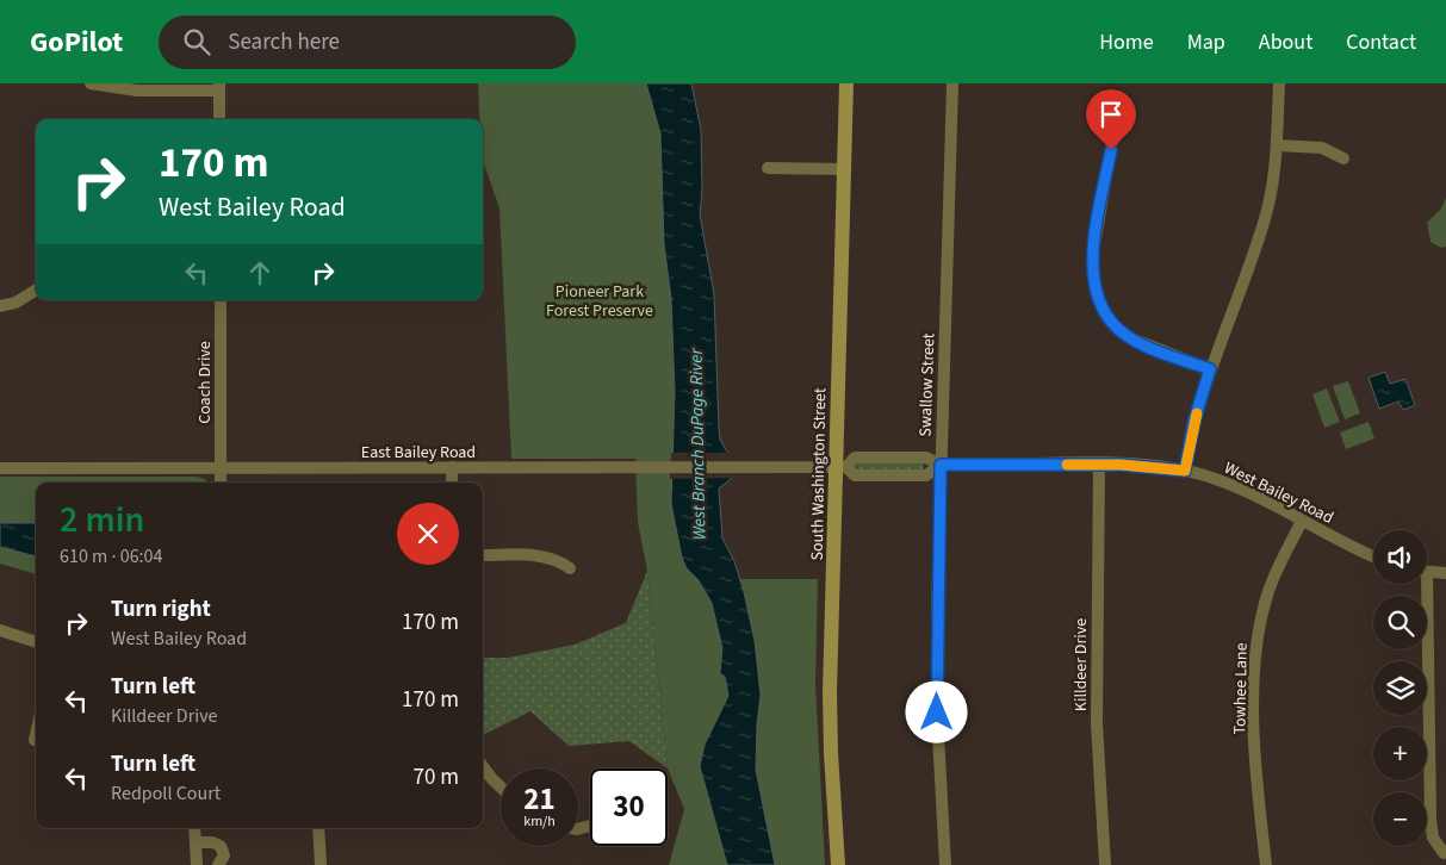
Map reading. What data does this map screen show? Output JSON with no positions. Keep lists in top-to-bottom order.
{
  "streets": {
    "main road": ["South Washington Street"],
    "street": [
      "Coach Drive",
      "Swallow Street",
      "East Bailey Road",
      "West Bailey Road",
      "Killdeer Drive",
      "Towhee Lane"
    ]
  },
  "crossings": [
    ["Coach Drive", "East Bailey Road"],
    ["Swallow Street", "West Bailey Road"],
    ["East Bailey Road", "South Washington Street"],
    ["East Bailey Road", "West Bailey Road"],
    ["South Washington Street", "West Bailey Road"],
    ["West Bailey Road", "Killdeer Drive"],
    ["West Bailey Road", "Towhee Lane"]
  ],
  "water": ["West Branch DuPage River"],
  "parks": ["Pioneer Park Forest Preserve"],
  "page": {
    "header": "GoPilot",
    "search": "Search here",
    "nav": [
      "Home",
      "Map",
      "About",
      "Contact"
    ],
    "turn": ["170 m", "West Bailey Road"],
    "heading": ["2 min", "610 m · 06:04"],
    "map_buttons": ["+", "−"],
    "list": [
      {
        "name": "Turn right",
        "note": "West Bailey Road",
        "value": "170 m"
      },
      {
        "name": "Turn left",
        "note": "Killdeer Drive",
        "value": "170 m"
      },
      {
        "name": "Turn left",
        "note": "Redpoll Court",
        "value": "70 m"
      }
    ],
    "speed": "21 km/h",
    "limit": "30"
  }
}
